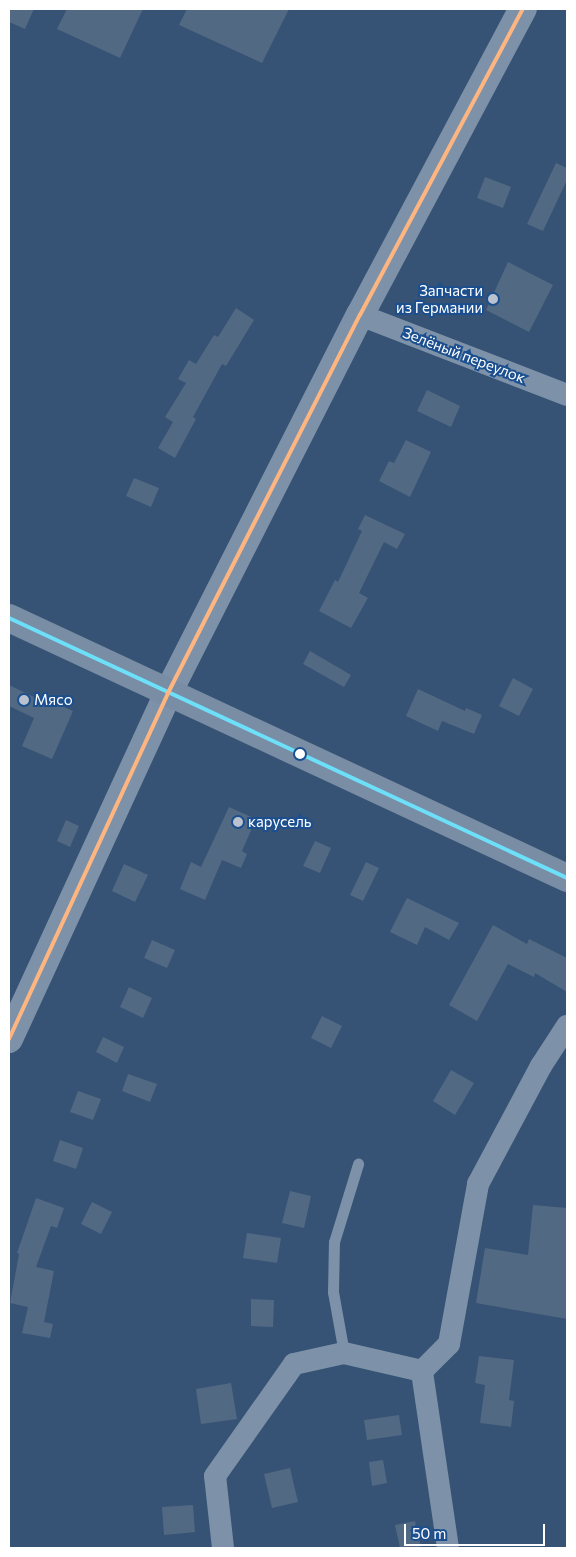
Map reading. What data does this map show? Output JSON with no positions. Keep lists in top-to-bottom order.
{
  "streets": {
    "street": ["Зелёный переулок"]
  },
  "places": ["Запчасти из Германии", "Мясо", "карусель"],
  "scale_bar": "50 m"
}
